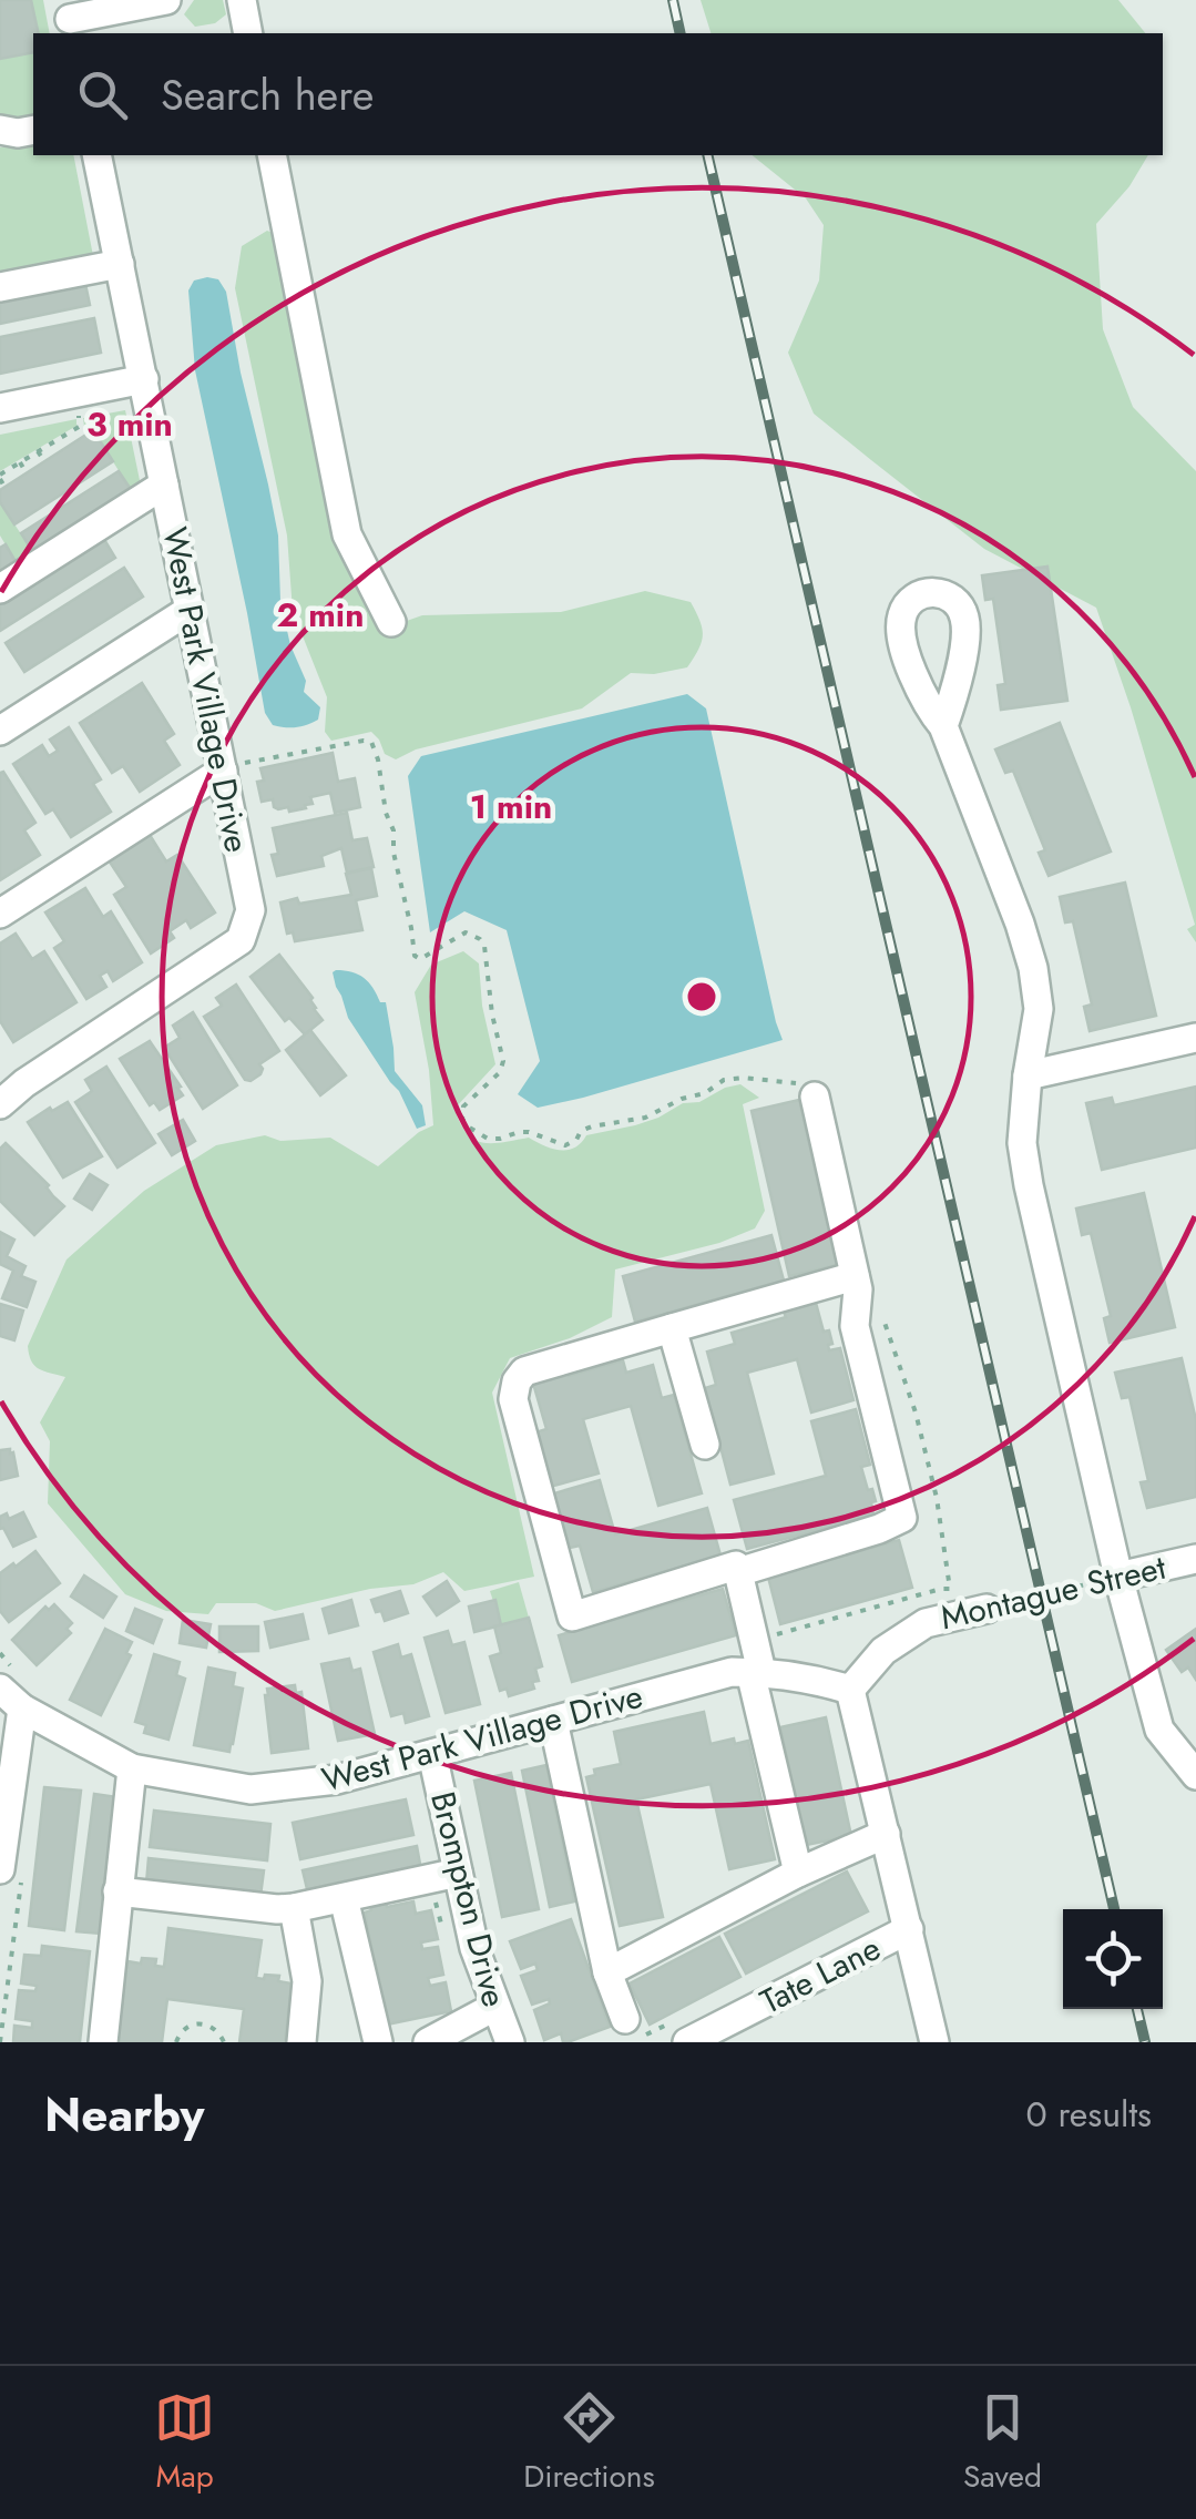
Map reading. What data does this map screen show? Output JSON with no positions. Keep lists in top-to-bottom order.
{
  "streets": {
    "street": [
      "West Park Village Drive",
      "Montague Street",
      "Brompton Drive",
      "Tate Lane"
    ]
  },
  "crossings": [
    ["West Park Village Drive", "Montague Street"],
    ["West Park Village Drive", "Brompton Drive"]
  ],
  "page": {
    "search": "Search here",
    "heading": ["Nearby", "0 results"],
    "nav": ["Map", "Directions", "Saved"]
  },
  "rings": ["3 min", "2 min", "1 min"]
}
